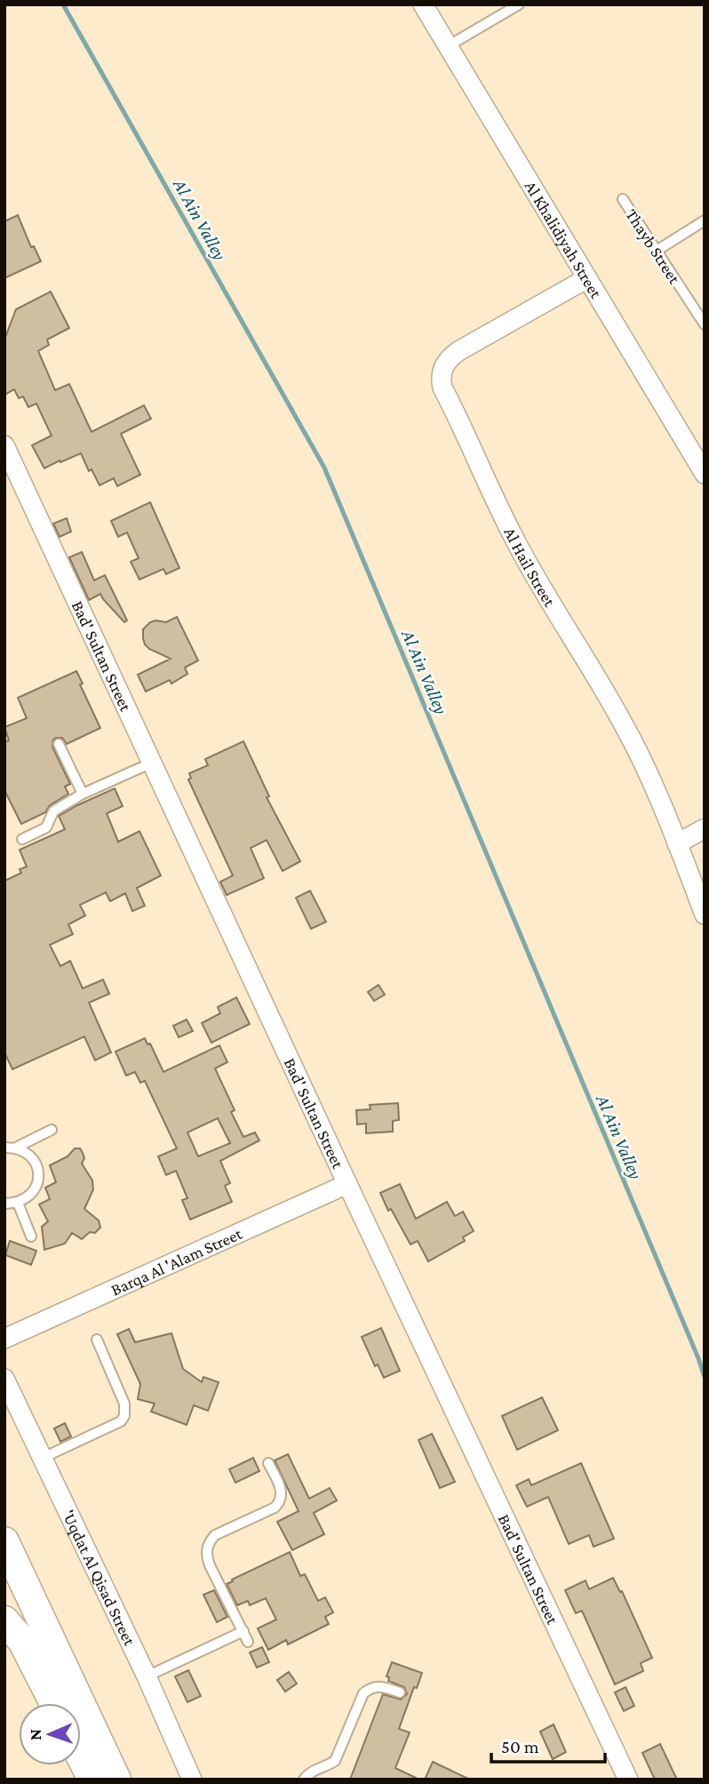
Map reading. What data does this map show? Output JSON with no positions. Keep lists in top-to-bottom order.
{
  "streets": {
    "street": [
      "Al Khalidiyah Street",
      "Al Hail Street",
      "Bad' Sultan Street",
      "Barqa Al 'Alam Street",
      "'Uqdat Al Qisad Street"
    ],
    "lane": ["Thayb Street"]
  },
  "crossings": [
    ["Al Khalidiyah Street", "Al Hail Street"],
    ["Bad' Sultan Street", "Barqa Al 'Alam Street"]
  ],
  "water": ["Al Ain Valley"],
  "scale_bar": "50 m",
  "north": "left"
}
